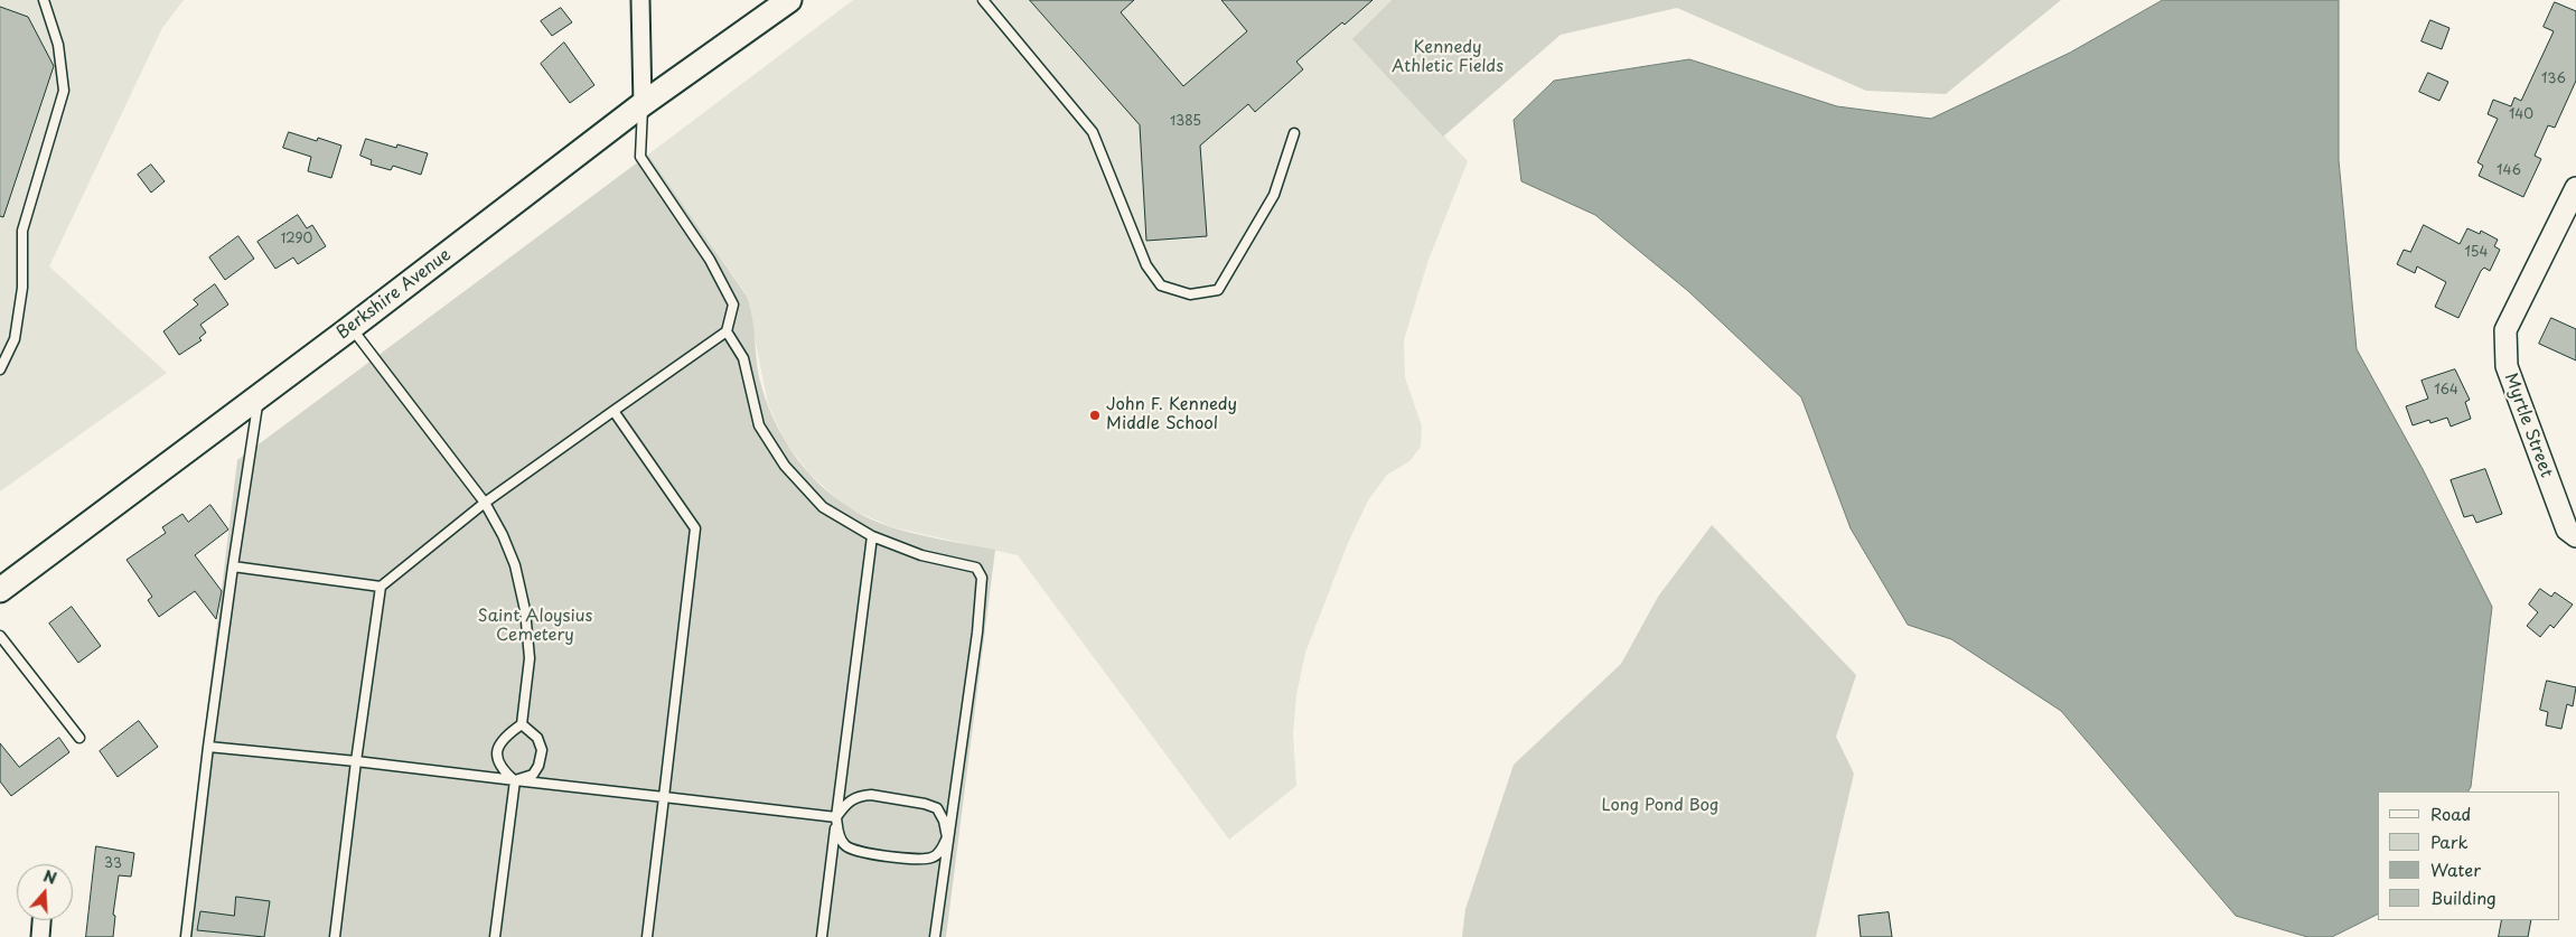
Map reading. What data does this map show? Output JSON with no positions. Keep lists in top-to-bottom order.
{
  "streets": {
    "main road": ["Berkshire Avenue"],
    "street": ["Myrtle Street"]
  },
  "parks": ["Kennedy Athletic Fields", "Saint Aloysius Cemetery", "Long Pond Bog"],
  "places": ["John F. Kennedy Middle School"],
  "house_numbers": [
    "136",
    "140",
    "1385",
    "146",
    "1290",
    "154",
    "164",
    "33"
  ],
  "legend": [
    "Road",
    "Park",
    "Water",
    "Building"
  ],
  "north": "top"
}
